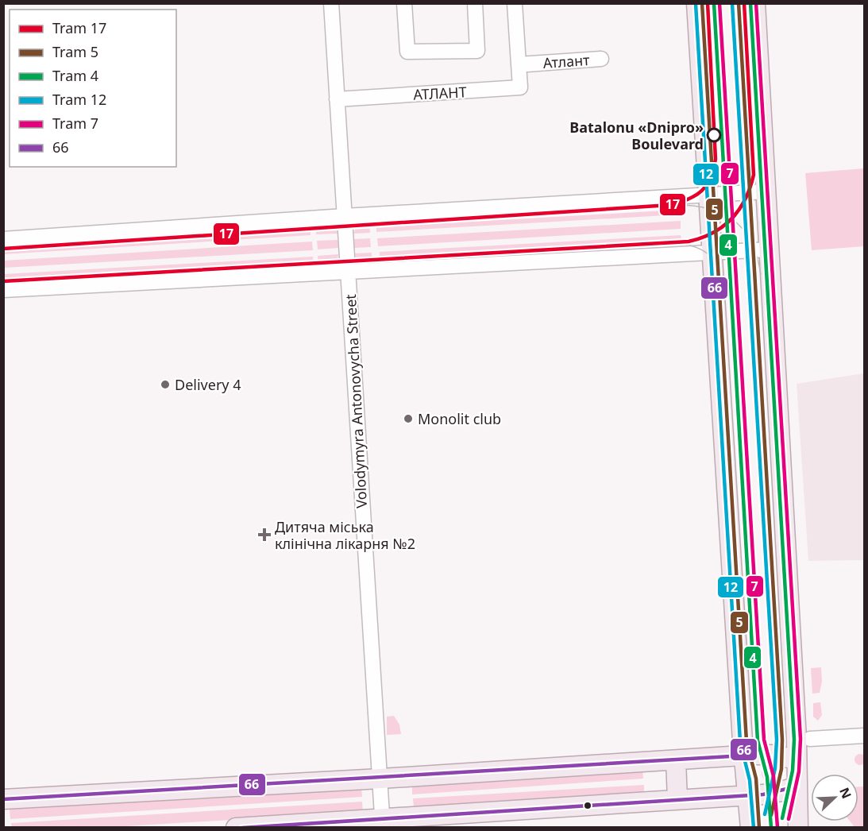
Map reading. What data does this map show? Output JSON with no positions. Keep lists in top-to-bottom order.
{
  "streets": {
    "street": ["АТЛАНТ", "Volodymyra Antonovycha Street"]
  },
  "crossings": [
    ["АТЛАНТ", "Volodymyra Antonovycha Street"]
  ],
  "places": {
    "other": ["Batalonu «Dnipro» Boulevard", "Delivery 4", "Monolit club"],
    "health": ["Дитяча міська клінічна лікарня №2"]
  },
  "lines": [
    "tram line 17",
    "tram line 5",
    "tram line 4",
    "tram line 7",
    "transit line 66",
    "tram line 12"
  ],
  "legend": [
    "Tram 17",
    "Tram 5",
    "Tram 4",
    "Tram 12",
    "Tram 7",
    "66"
  ],
  "north": "top right"
}
